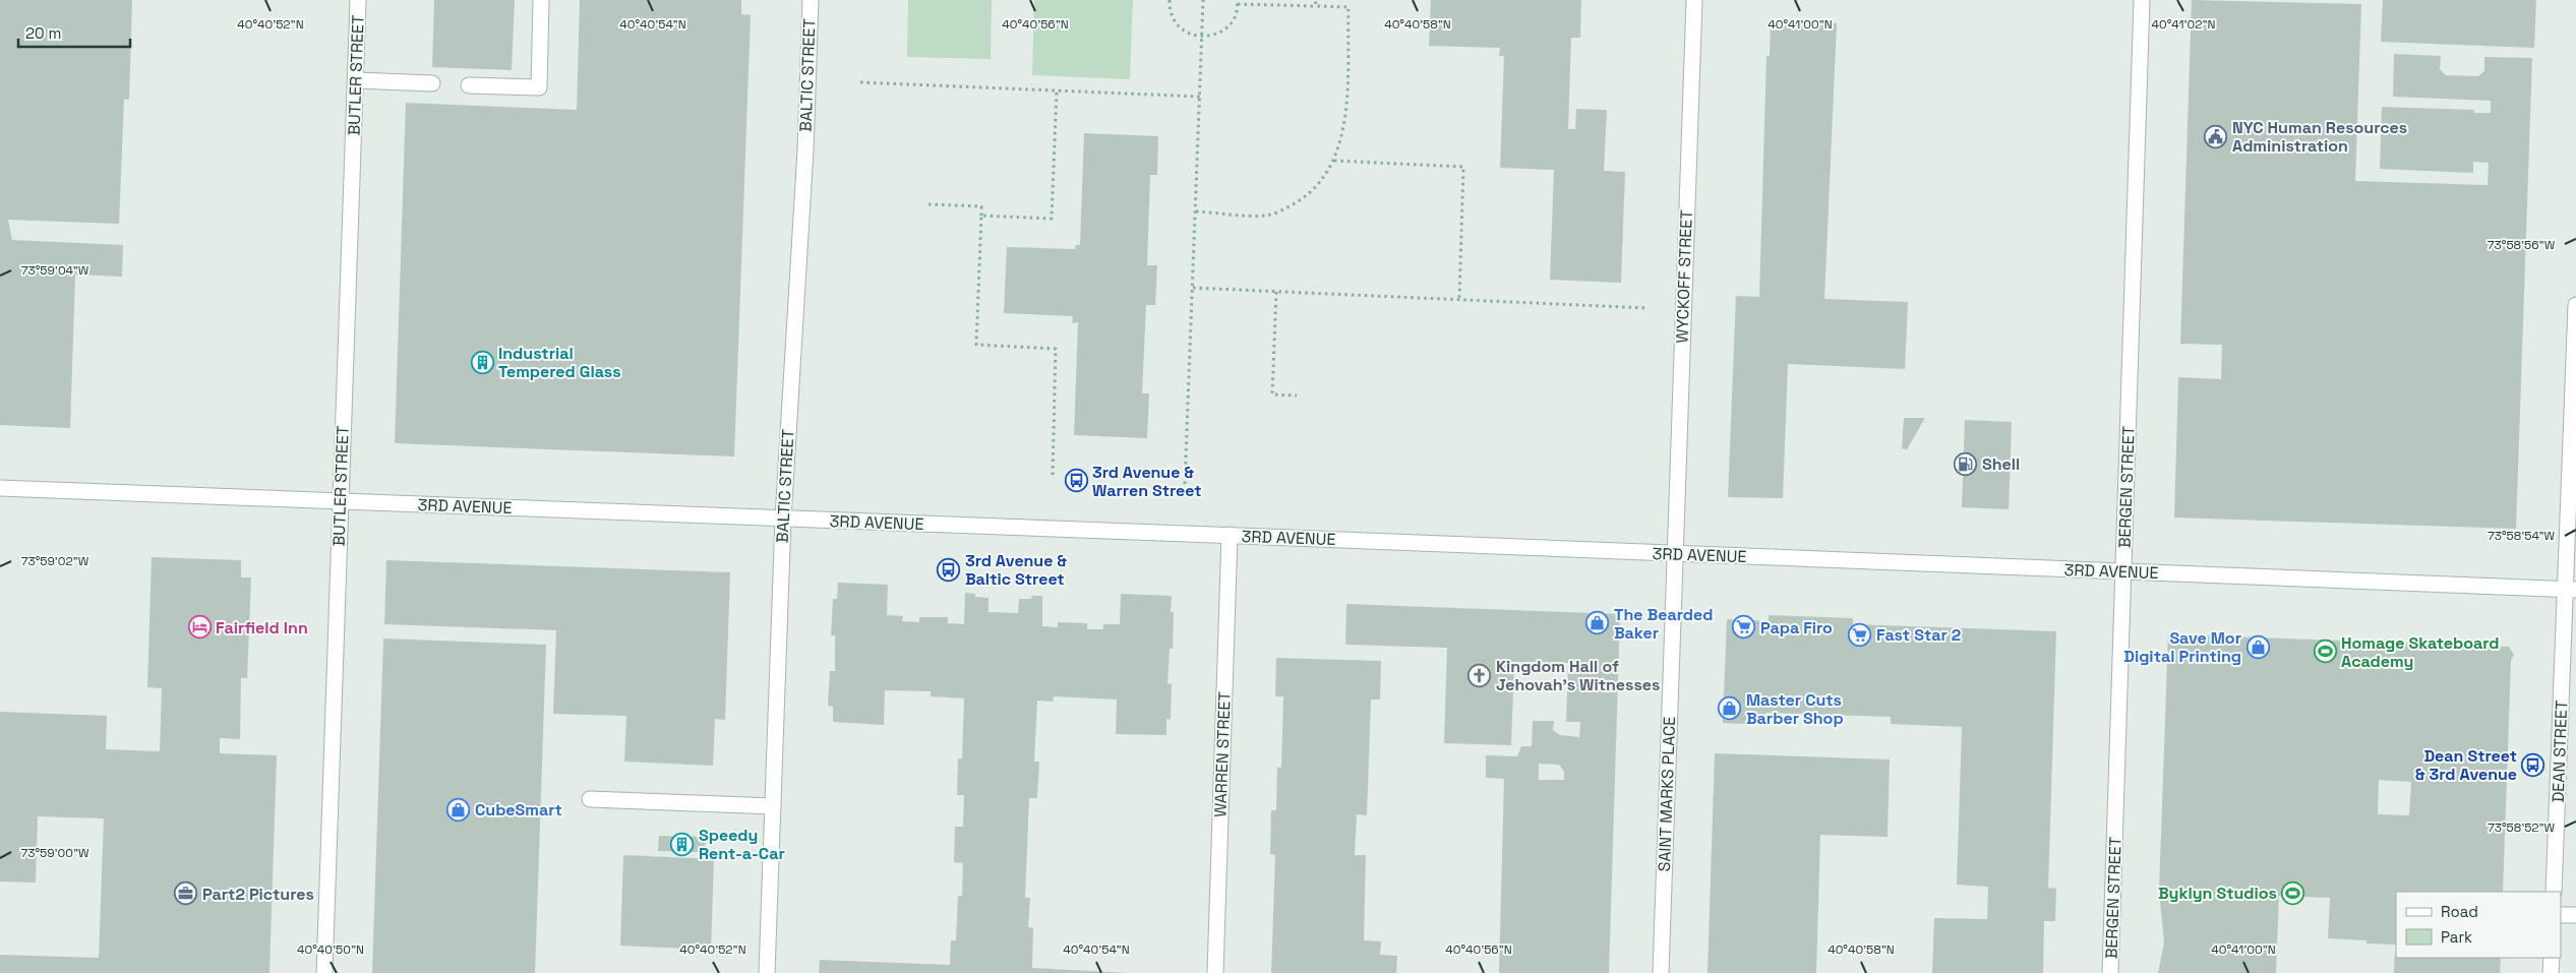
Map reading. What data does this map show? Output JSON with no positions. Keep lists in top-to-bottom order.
{
  "streets": {
    "street": [
      "BUTLER STREET",
      "BALTIC STREET",
      "WYCKOFF STREET",
      "BERGEN STREET",
      "3RD AVENUE",
      "DEAN STREET",
      "WARREN STREET",
      "SAINT MARKS PLACE"
    ]
  },
  "crossings": [
    ["BUTLER STREET", "3RD AVENUE"],
    ["BALTIC STREET", "3RD AVENUE"],
    ["WYCKOFF STREET", "3RD AVENUE"],
    ["WYCKOFF STREET", "SAINT MARKS PLACE"],
    ["BERGEN STREET", "3RD AVENUE"],
    ["3RD AVENUE", "DEAN STREET"],
    ["3RD AVENUE", "WARREN STREET"],
    ["3RD AVENUE", "SAINT MARKS PLACE"]
  ],
  "places": {
    "public building": ["NYC Human Resources Administration"],
    "building": ["Industrial Tempered Glass", "Speedy Rent-a-Car"],
    "fuel station": ["Shell"],
    "bus stop": ["3rd Avenue & Warren Street", "3rd Avenue & Baltic Street", "Dean Street & 3rd Avenue"],
    "shop": [
      "The Bearded Baker",
      "Save Mor Digital Printing",
      "Master Cuts Barber Shop",
      "CubeSmart"
    ],
    "hotel": ["Fairfield Inn"],
    "supermarket": ["Papa Firo", "Fast Star 2"],
    "sports": ["Homage Skateboard Academy", "Byklyn Studios"],
    "church": ["Kingdom Hall of Jehovah's Witnesses"],
    "office": ["Part2 Pictures"]
  },
  "legend": ["Road", "Park"],
  "scale_bar": "20 m",
  "coordinates": [
    "40°40'52\"N",
    "40°40'54\"N",
    "40°40'56\"N",
    "40°40'58\"N",
    "40°41'00\"N",
    "40°41'02\"N",
    "73°58'56\"W",
    "73°59'04\"W",
    "73°58'54\"W",
    "73°59'02\"W",
    "73°58'52\"W",
    "73°59'00\"W",
    "40°40'50\"N"
  ]
}
